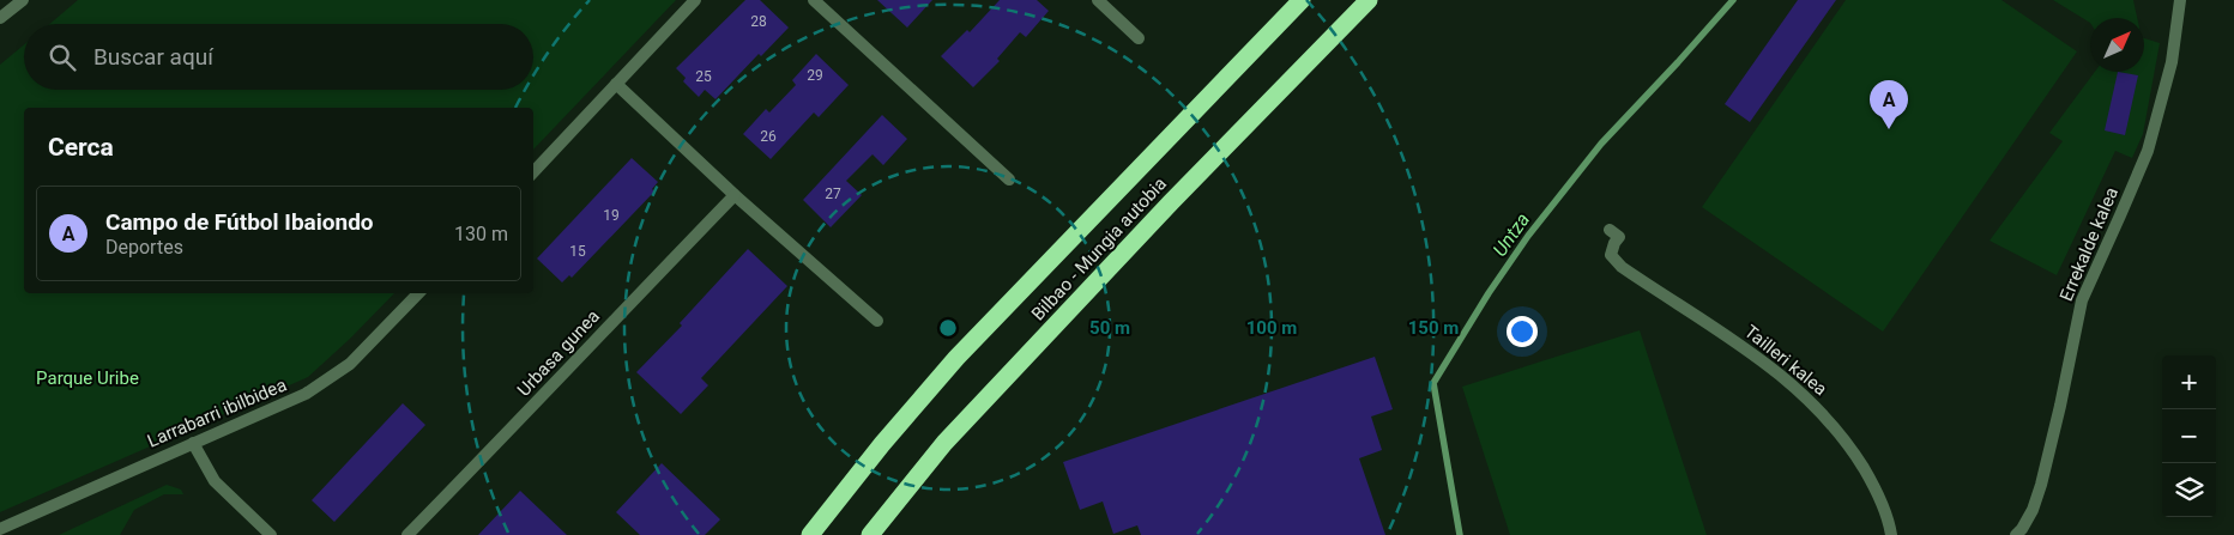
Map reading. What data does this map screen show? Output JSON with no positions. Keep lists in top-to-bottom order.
{
  "streets": {
    "highway": ["Bilbao - Mungia autobia"],
    "street": [
      "Errekalde kalea",
      "Urbasa gunea",
      "Tailleri kalea",
      "Larrabarri ibilbidea"
    ]
  },
  "water": ["Untza"],
  "parks": ["Parque Uribe"],
  "house_numbers": [
    "28",
    "29",
    "25",
    "26",
    "27",
    "19",
    "15"
  ],
  "north": "top right",
  "page": {
    "search": "Buscar aquí",
    "pins": "A",
    "heading": "Cerca",
    "list": [
      {
        "mark": "A",
        "name": "Campo de Fútbol Ibaiondo",
        "note": "Deportes",
        "value": "130 m"
      }
    ],
    "map_buttons": ["+", "−"]
  },
  "rings": ["50 m", "100 m", "150 m"]
}
